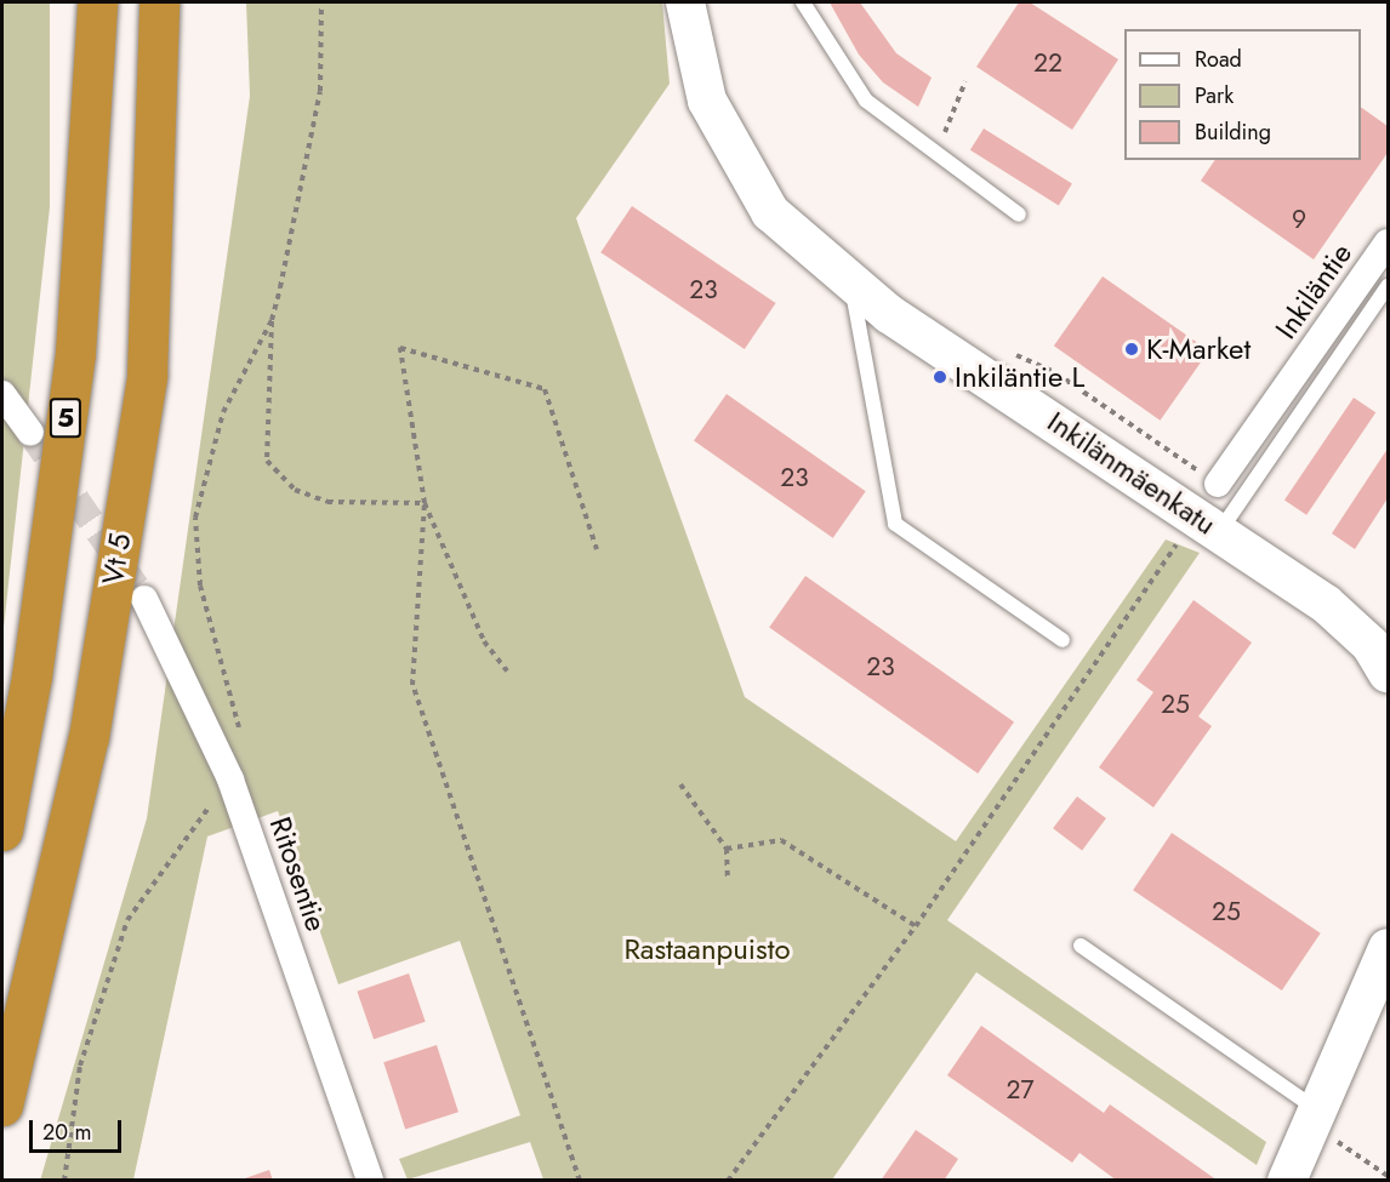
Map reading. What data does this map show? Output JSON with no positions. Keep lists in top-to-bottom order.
{
  "streets": {
    "highway": ["5", "Vt 5"],
    "street": ["Inkiläntie", "Inkilänmäenkatu", "Ritosentie"]
  },
  "parks": ["Rastaanpuisto"],
  "places": ["K-Market", "Inkiläntie L"],
  "house_numbers": [
    "22",
    "9",
    "23",
    "23",
    "23",
    "25",
    "25",
    "27"
  ],
  "legend": ["Road", "Park", "Building"],
  "scale_bar": "20 m"
}
